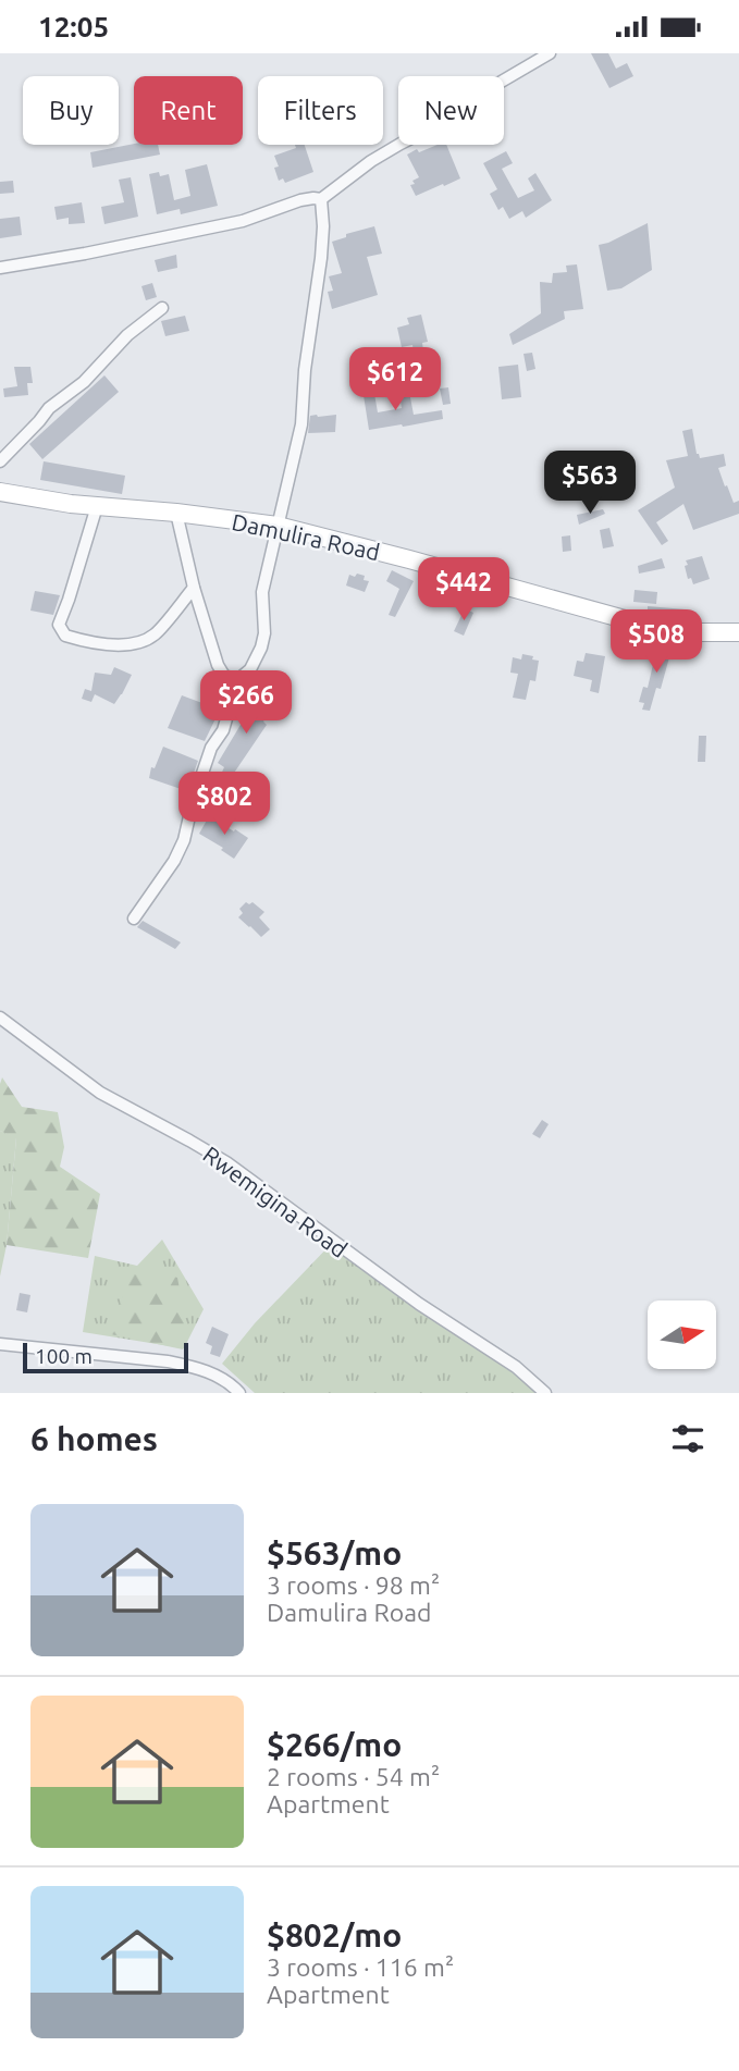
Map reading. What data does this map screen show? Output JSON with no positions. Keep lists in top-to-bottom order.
{
  "streets": {
    "street": ["Damulira Road", "Rwemigina Road"]
  },
  "scale_bar": "100 m",
  "north": "right",
  "page": {
    "status": "12:05",
    "chip": [
      "Buy",
      "Rent",
      "Filters",
      "New"
    ],
    "price": [
      "$612",
      "$563",
      "$442",
      "$508",
      "$266",
      "$802"
    ],
    "scale": "100 m",
    "heading": "6 homes",
    "list": [
      {
        "name": "$563/mo",
        "note": "3 rooms · 98 m² · Damulira Road"
      },
      {
        "name": "$266/mo",
        "note": "2 rooms · 54 m² · Apartment"
      },
      {
        "name": "$802/mo",
        "note": "3 rooms · 116 m² · Apartment"
      }
    ]
  }
}
